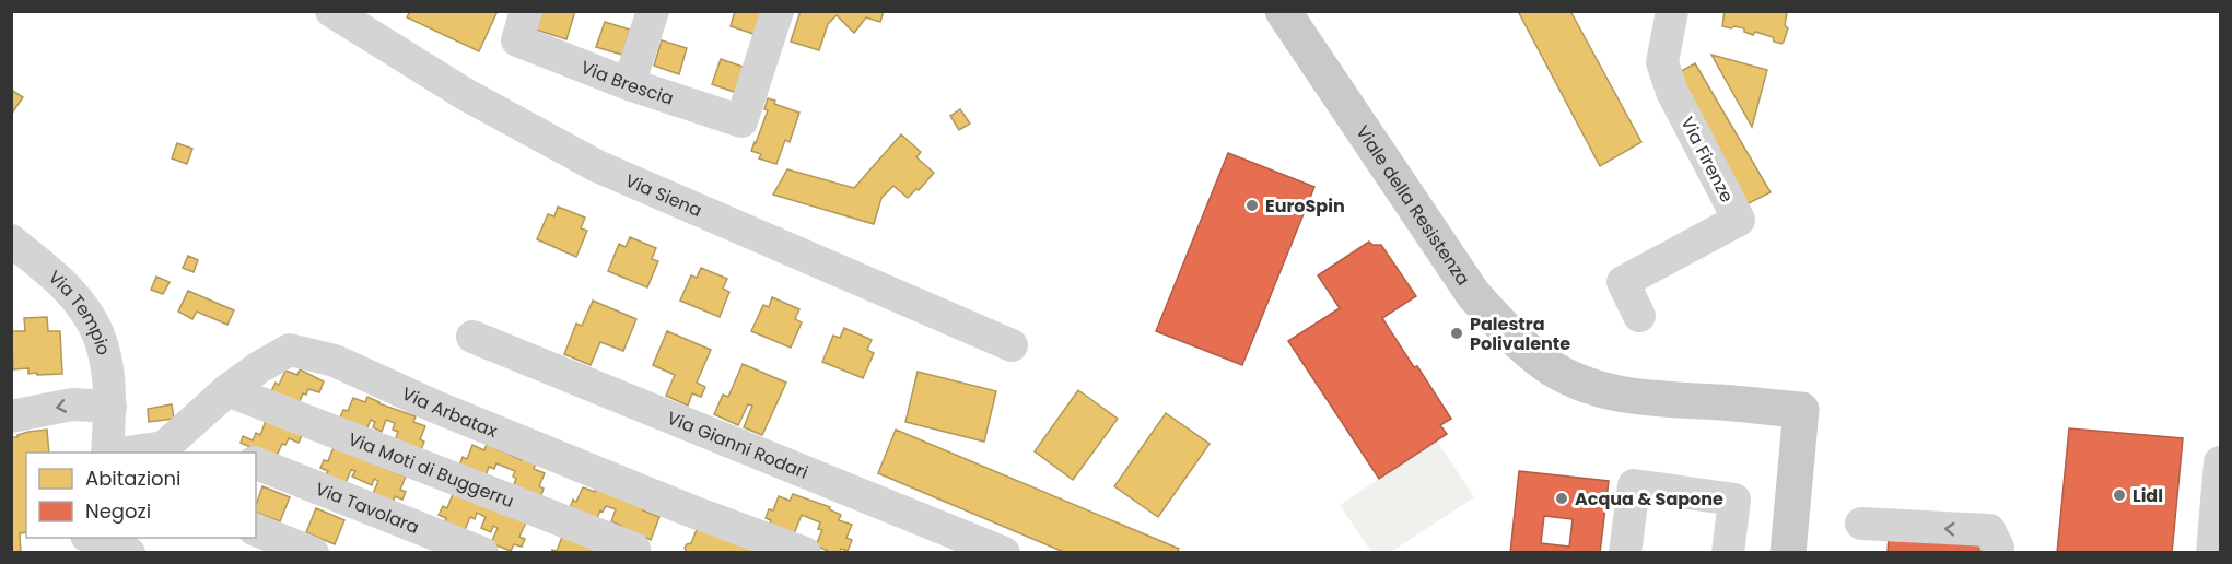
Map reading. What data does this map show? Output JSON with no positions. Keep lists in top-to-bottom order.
{
  "streets": {
    "main road": ["Viale della Resistenza"],
    "street": [
      "Via Brescia",
      "Via Firenze",
      "Via Siena",
      "Via Tempio",
      "Via Arbatax",
      "Via Gianni Rodari",
      "Via Moti di Buggerru",
      "Via Tavolara"
    ]
  },
  "crossings": [
    ["Via Arbatax", "Via Moti di Buggerru"]
  ],
  "places": [
    "EuroSpin",
    "Palestra Polivalente",
    "Lidl",
    "Acqua & Sapone"
  ],
  "legend": ["Abitazioni", "Negozi"]
}
